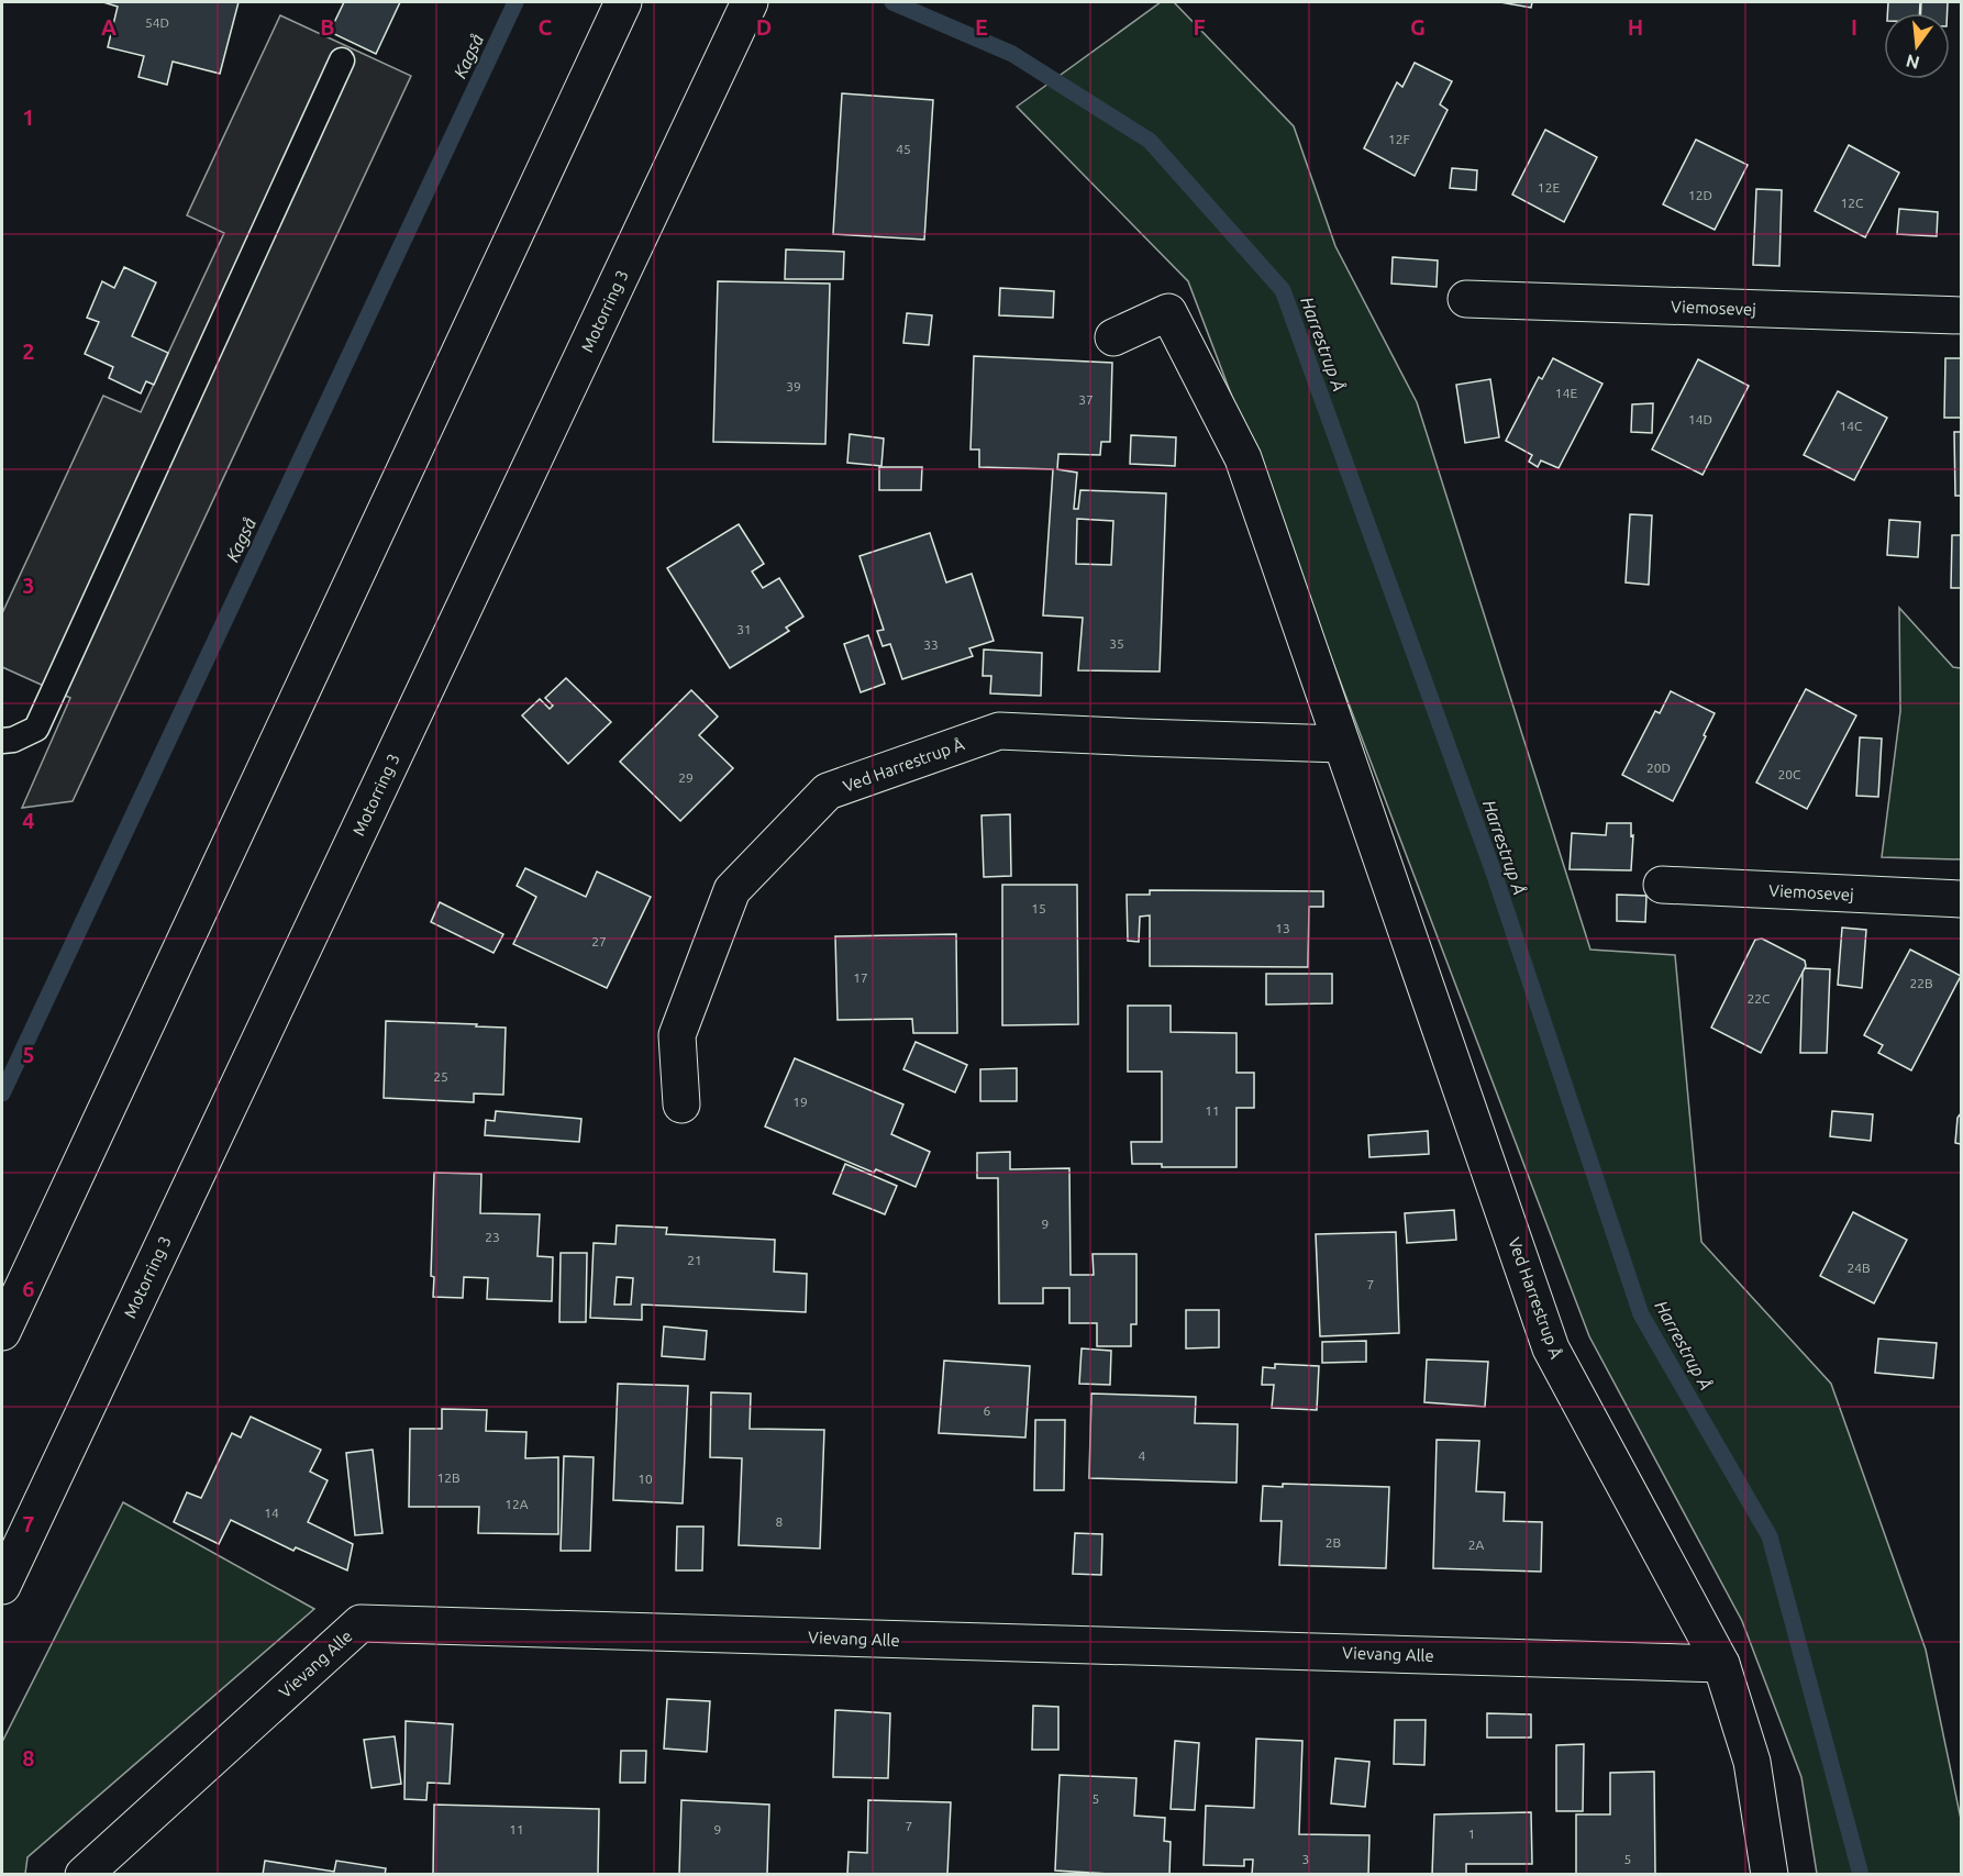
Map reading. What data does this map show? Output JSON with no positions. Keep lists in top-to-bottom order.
{
  "streets": {
    "main road": [
      "Viemosevej",
      "Motorring 3",
      "Ved Harrestrup Å",
      "Vievang Alle"
    ]
  },
  "crossings": [
    ["Ved Harrestrup Å", "Vievang Alle"]
  ],
  "water": ["Kagså", "Harrestrup Å"],
  "house_numbers": [
    "54D",
    "12F",
    "45",
    "12E",
    "12D",
    "12C",
    "39",
    "14E",
    "37",
    "14D",
    "14C",
    "31",
    "35",
    "33",
    "20D",
    "20C",
    "29",
    "15",
    "13",
    "27",
    "17",
    "22B",
    "22C",
    "25",
    "19",
    "11",
    "9",
    "23",
    "21",
    "24B",
    "7",
    "6",
    "4",
    "12B",
    "10",
    "12A",
    "14",
    "8",
    "2B",
    "2A",
    "5",
    "7",
    "11",
    "9",
    "1",
    "3",
    "5"
  ],
  "north": "bottom",
  "grid": {
    "columns": [
      "A",
      "B",
      "C",
      "D",
      "E",
      "F",
      "G",
      "H",
      "I"
    ],
    "rows": [
      "1",
      "2",
      "3",
      "4",
      "5",
      "6",
      "7",
      "8"
    ]
  }
}
